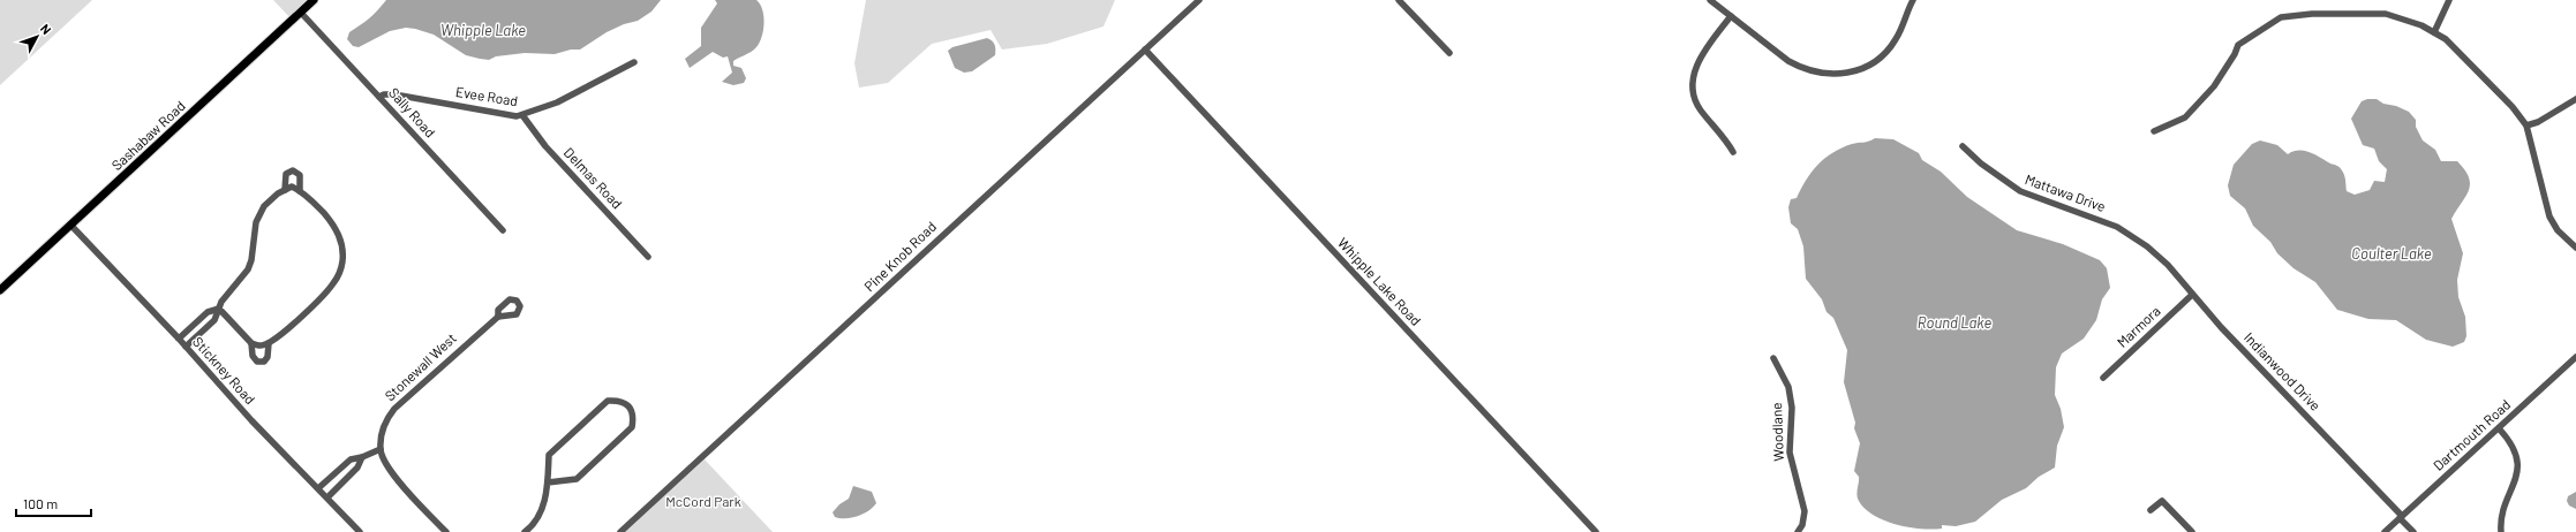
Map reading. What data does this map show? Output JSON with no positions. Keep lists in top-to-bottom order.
{
  "streets": {
    "main road": ["Sashabaw Road"],
    "street": [
      "Evee Road",
      "Sally Road",
      "Delmas Road",
      "Mattawa Drive",
      "Pine Knob Road",
      "Whipple Lake Road",
      "Marmora",
      "Stonewall West",
      "Stickney Road",
      "Indianwood Drive",
      "Woodlane",
      "Dartmouth Road"
    ]
  },
  "crossings": [
    ["Evee Road", "Sally Road"],
    ["Evee Road", "Delmas Road"],
    ["Sally Road", "Sashabaw Road"],
    ["Sashabaw Road", "Stickney Road"],
    ["Mattawa Drive", "Indianwood Drive"],
    ["Pine Knob Road", "Whipple Lake Road"],
    ["Marmora", "Indianwood Drive"],
    ["Indianwood Drive", "Dartmouth Road"]
  ],
  "water": ["Whipple Lake", "Coulter Lake", "Round Lake"],
  "parks": ["McCord Park"],
  "scale_bar": "100 m",
  "north": "top right"
}
